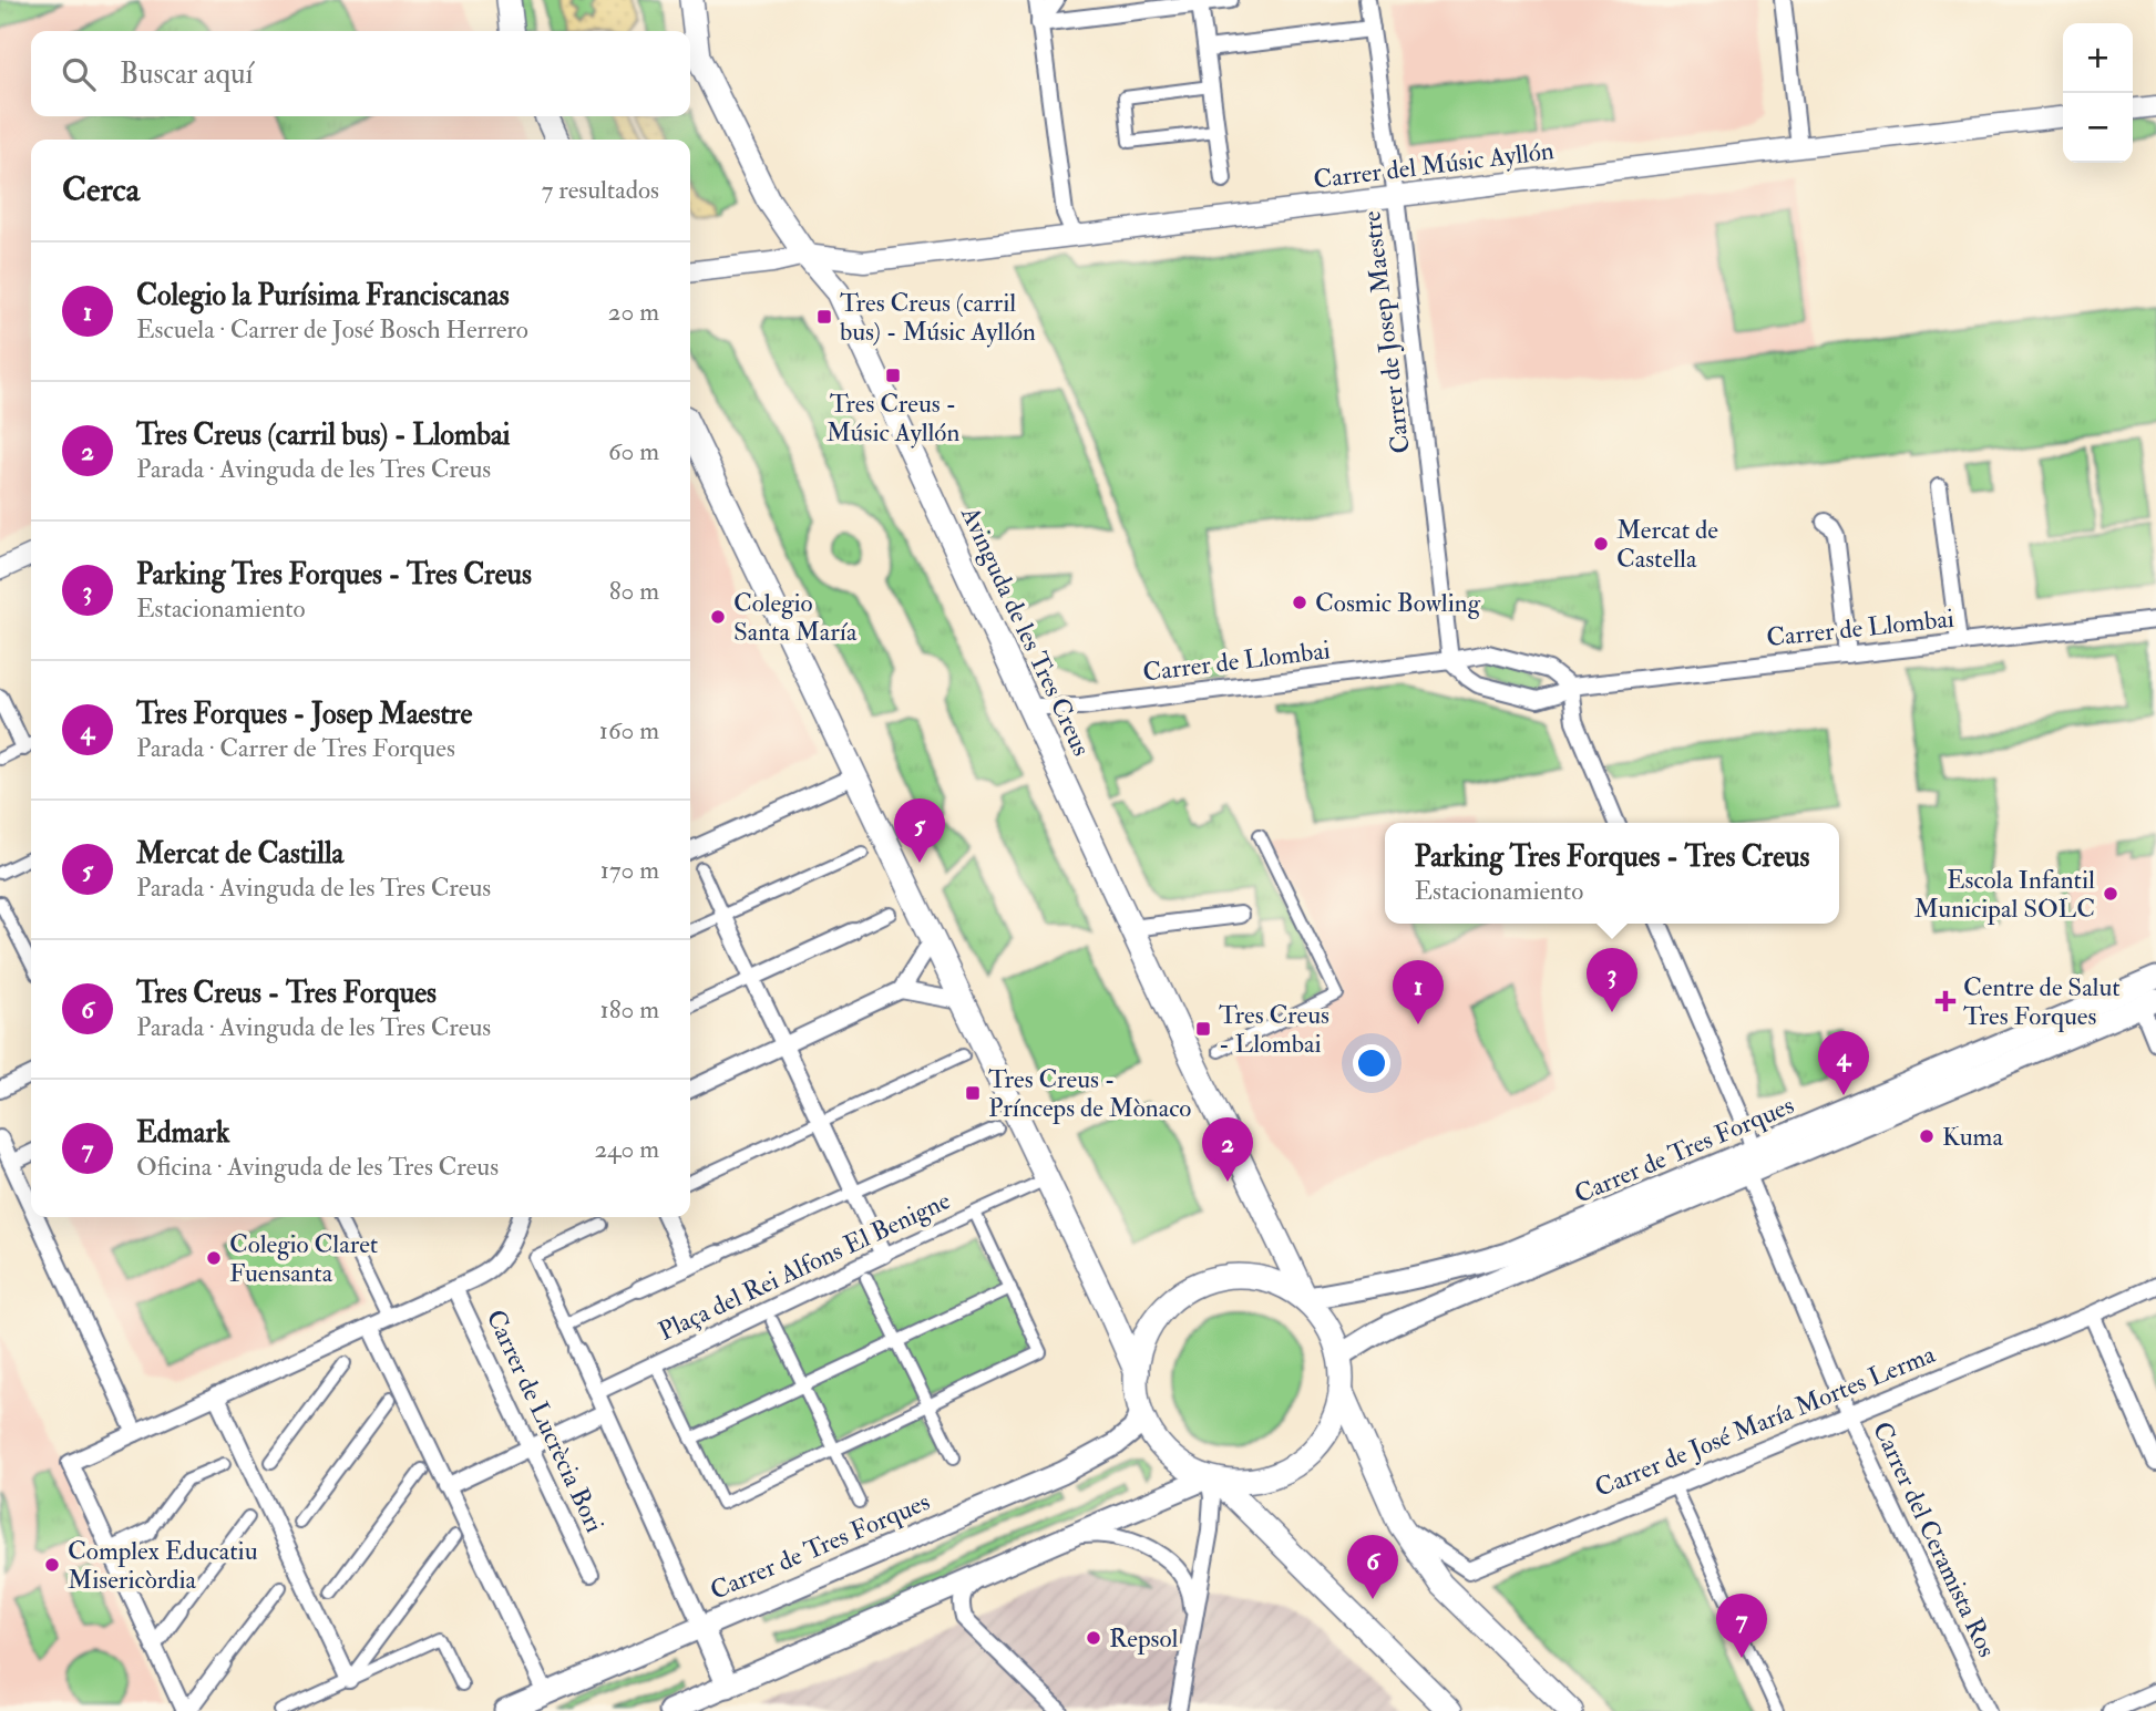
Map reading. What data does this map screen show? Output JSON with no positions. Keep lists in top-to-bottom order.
{
  "streets": {
    "main road": ["Avinguda de les Tres Creus", "Carrer de Tres Forques"],
    "street": [
      "Carrer del Músic Ayllón",
      "Carrer de Josep Maestre",
      "Carrer de Llombai",
      "Plaça del Rei Alfons El Benigne",
      "Carrer de Lucrècia Bori",
      "Carrer de José María Mortes Lerma",
      "Carrer del Ceramista Ros"
    ]
  },
  "crossings": [
    ["Carrer del Músic Ayllón", "Carrer de Josep Maestre"],
    ["Carrer del Músic Ayllón", "Avinguda de les Tres Creus"],
    ["Carrer de Josep Maestre", "Carrer de Llombai"],
    ["Carrer de Llombai", "Avinguda de les Tres Creus"],
    ["Avinguda de les Tres Creus", "Carrer de Tres Forques"],
    ["Carrer de Tres Forques", "Carrer del Ceramista Ros"],
    ["Carrer de José María Mortes Lerma", "Carrer del Ceramista Ros"]
  ],
  "places": {
    "transit": [
      "Tres Creus (carril bus) - Músic Ayllón",
      "Tres Creus - Músic Ayllón",
      "Tres Creus - Llombai",
      "Tres Creus - Prínceps de Mònaco"
    ],
    "other": [
      "Mercat de Castella",
      "Cosmic Bowling",
      "Colegio Santa María",
      "Escola Infantil Municipal SOLC",
      "Kuma",
      "Colegio Claret Fuensanta",
      "Complex Educatiu Misericòrdia",
      "Repsol"
    ],
    "health": ["Centre de Salut Tres Forques"]
  },
  "page": {
    "map_buttons": ["+", "−"],
    "search": "Buscar aquí",
    "heading": ["Cerca", "7 resultados"],
    "list": [
      {
        "mark": "1",
        "name": "Colegio la Purísima Franciscanas",
        "note": "Escuela · Carrer de José Bosch Herrero",
        "value": "20 m"
      },
      {
        "mark": "2",
        "name": "Tres Creus (carril bus) - Llombai",
        "note": "Parada · Avinguda de les Tres Creus",
        "value": "60 m"
      },
      {
        "mark": "3",
        "name": "Parking Tres Forques - Tres Creus",
        "note": "Estacionamiento",
        "value": "80 m"
      },
      {
        "mark": "4",
        "name": "Tres Forques - Josep Maestre",
        "note": "Parada · Carrer de Tres Forques",
        "value": "160 m"
      },
      {
        "mark": "5",
        "name": "Mercat de Castilla",
        "note": "Parada · Avinguda de les Tres Creus",
        "value": "170 m"
      },
      {
        "mark": "6",
        "name": "Tres Creus - Tres Forques",
        "note": "Parada · Avinguda de les Tres Creus",
        "value": "180 m"
      },
      {
        "mark": "7",
        "name": "Edmark",
        "note": "Oficina · Avinguda de les Tres Creus",
        "value": "240 m"
      }
    ],
    "pins": [
      "5",
      "3",
      "1",
      "4",
      "2",
      "6",
      "7"
    ],
    "popup": ["Parking Tres Forques - Tres Creus", "Estacionamiento"]
  }
}
